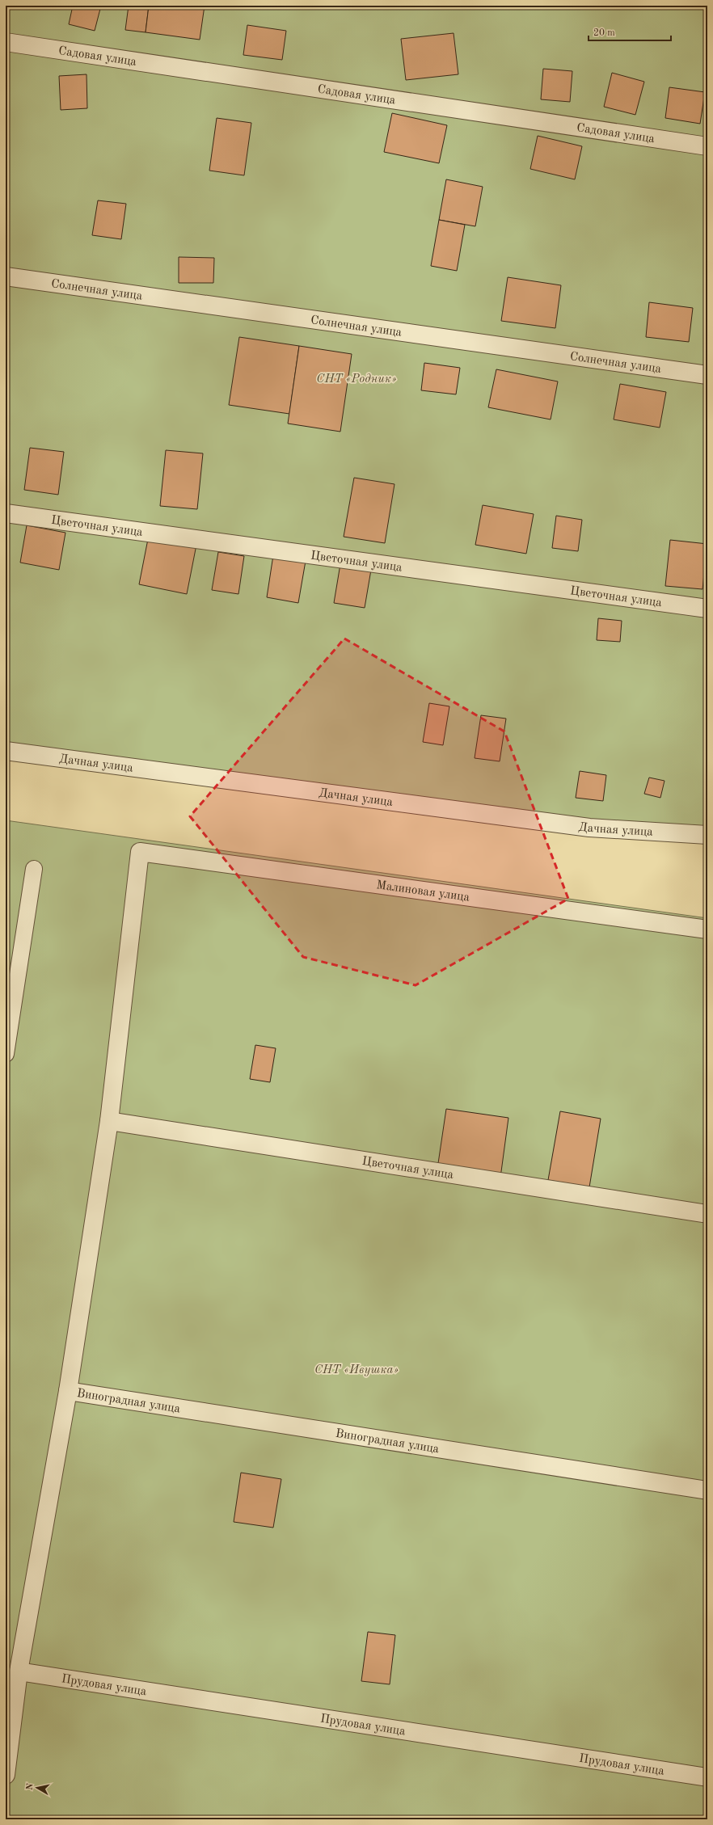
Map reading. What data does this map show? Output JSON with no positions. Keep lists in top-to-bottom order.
{
  "streets": {
    "street": [
      "Садовая улица",
      "Солнечная улица",
      "Цветочная улица",
      "Дачная улица",
      "Малиновая улица",
      "Виноградная улица",
      "Прудовая улица"
    ]
  },
  "crossings": [
    ["Цветочная улица", "Малиновая улица"]
  ],
  "parks": ["СНТ «Родник»", "СНТ «Ивушка»"],
  "scale_bar": "20 m",
  "north": "left"
}
